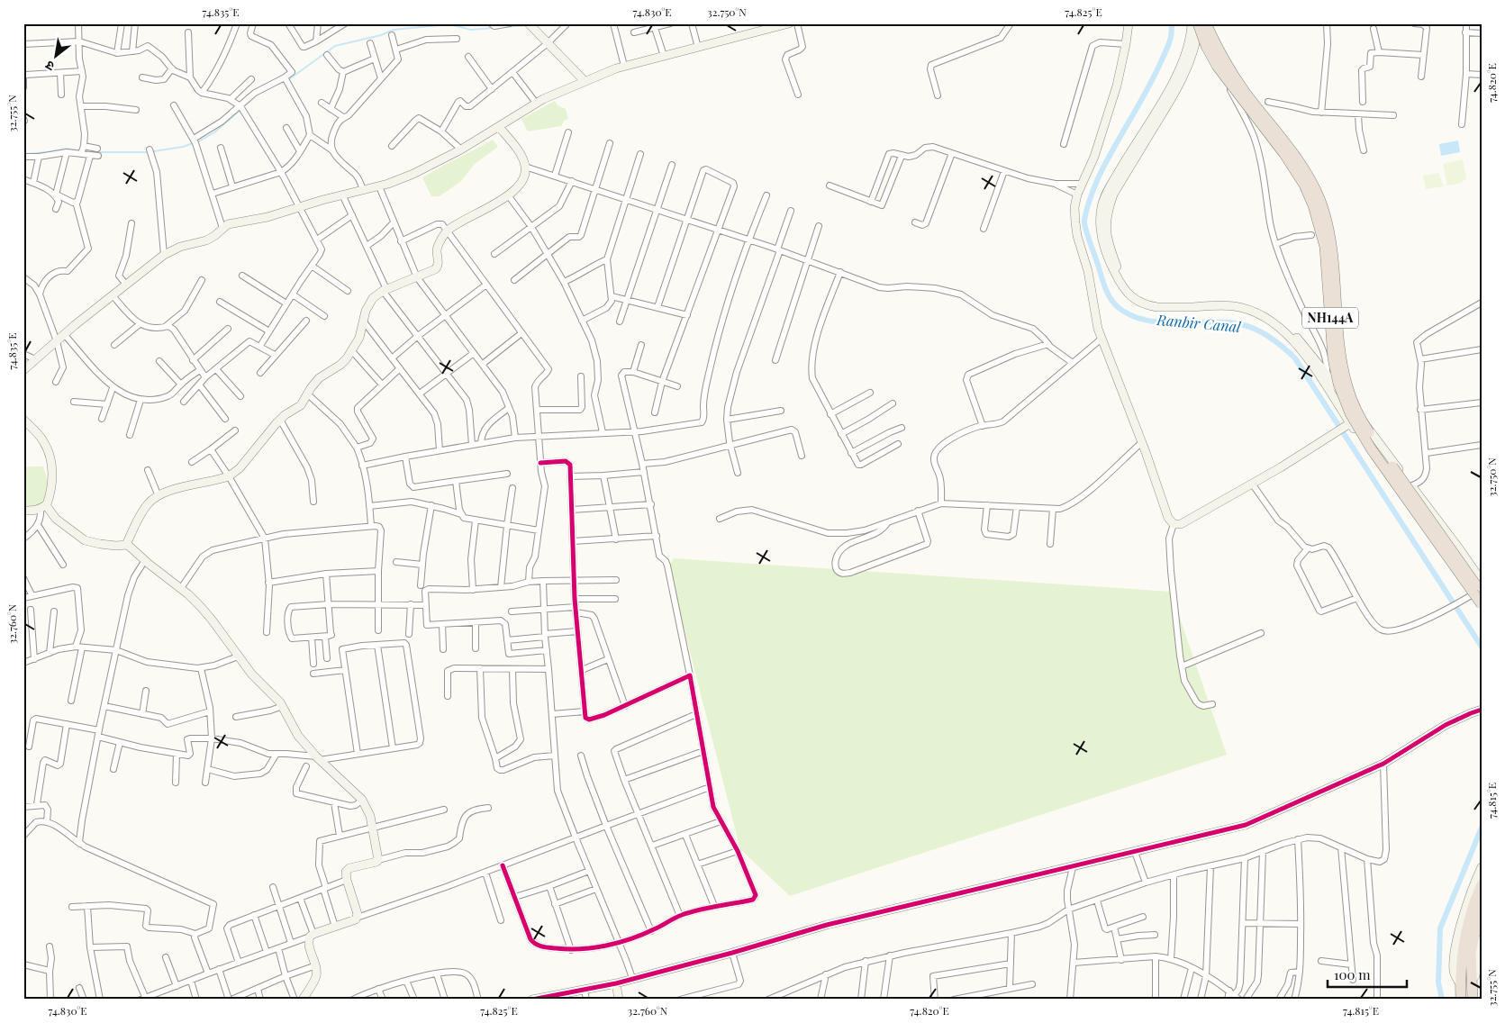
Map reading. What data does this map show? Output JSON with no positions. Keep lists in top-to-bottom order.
{
  "streets": {
    "highway": ["NH144A"]
  },
  "water": ["Ranbir Canal"],
  "scale_bar": "100 m",
  "north": "bottom left",
  "coordinates": [
    "74.835°E",
    "74.830°E",
    "32.750°N",
    "74.825°E",
    "74.820°E",
    "32.755°N",
    "32.760°N",
    "74.815°E"
  ]
}
